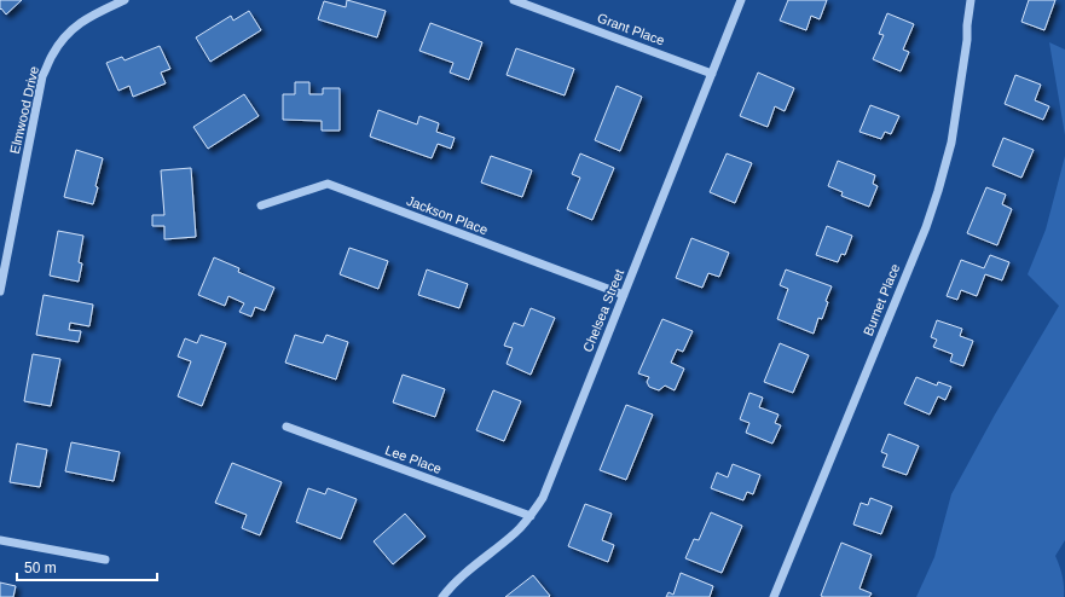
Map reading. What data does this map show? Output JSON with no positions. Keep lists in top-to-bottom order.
{
  "streets": {
    "street": [
      "Grant Place",
      "Elmwood Drive",
      "Jackson Place",
      "Burnet Place",
      "Chelsea Street",
      "Lee Place"
    ]
  },
  "crossings": [
    ["Grant Place", "Chelsea Street"],
    ["Jackson Place", "Chelsea Street"],
    ["Chelsea Street", "Lee Place"]
  ],
  "scale_bar": "50 m"
}
